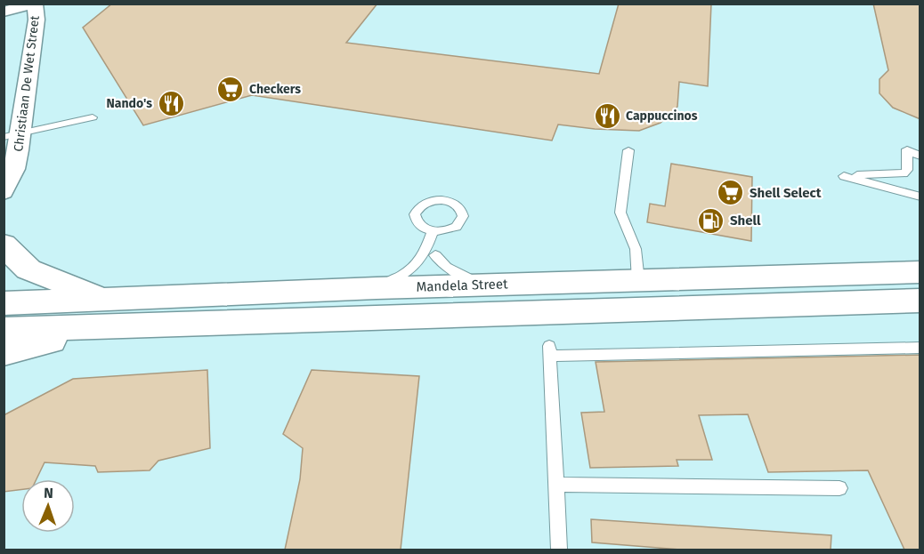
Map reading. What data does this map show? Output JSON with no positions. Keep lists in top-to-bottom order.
{
  "streets": {
    "main road": ["Mandela Street"],
    "street": ["Christiaan De Wet Street"]
  },
  "places": {
    "supermarket": ["Checkers", "Shell Select"],
    "restaurant": ["Nando's", "Cappuccinos"],
    "fuel station": ["Shell"]
  },
  "north": "top"
}
